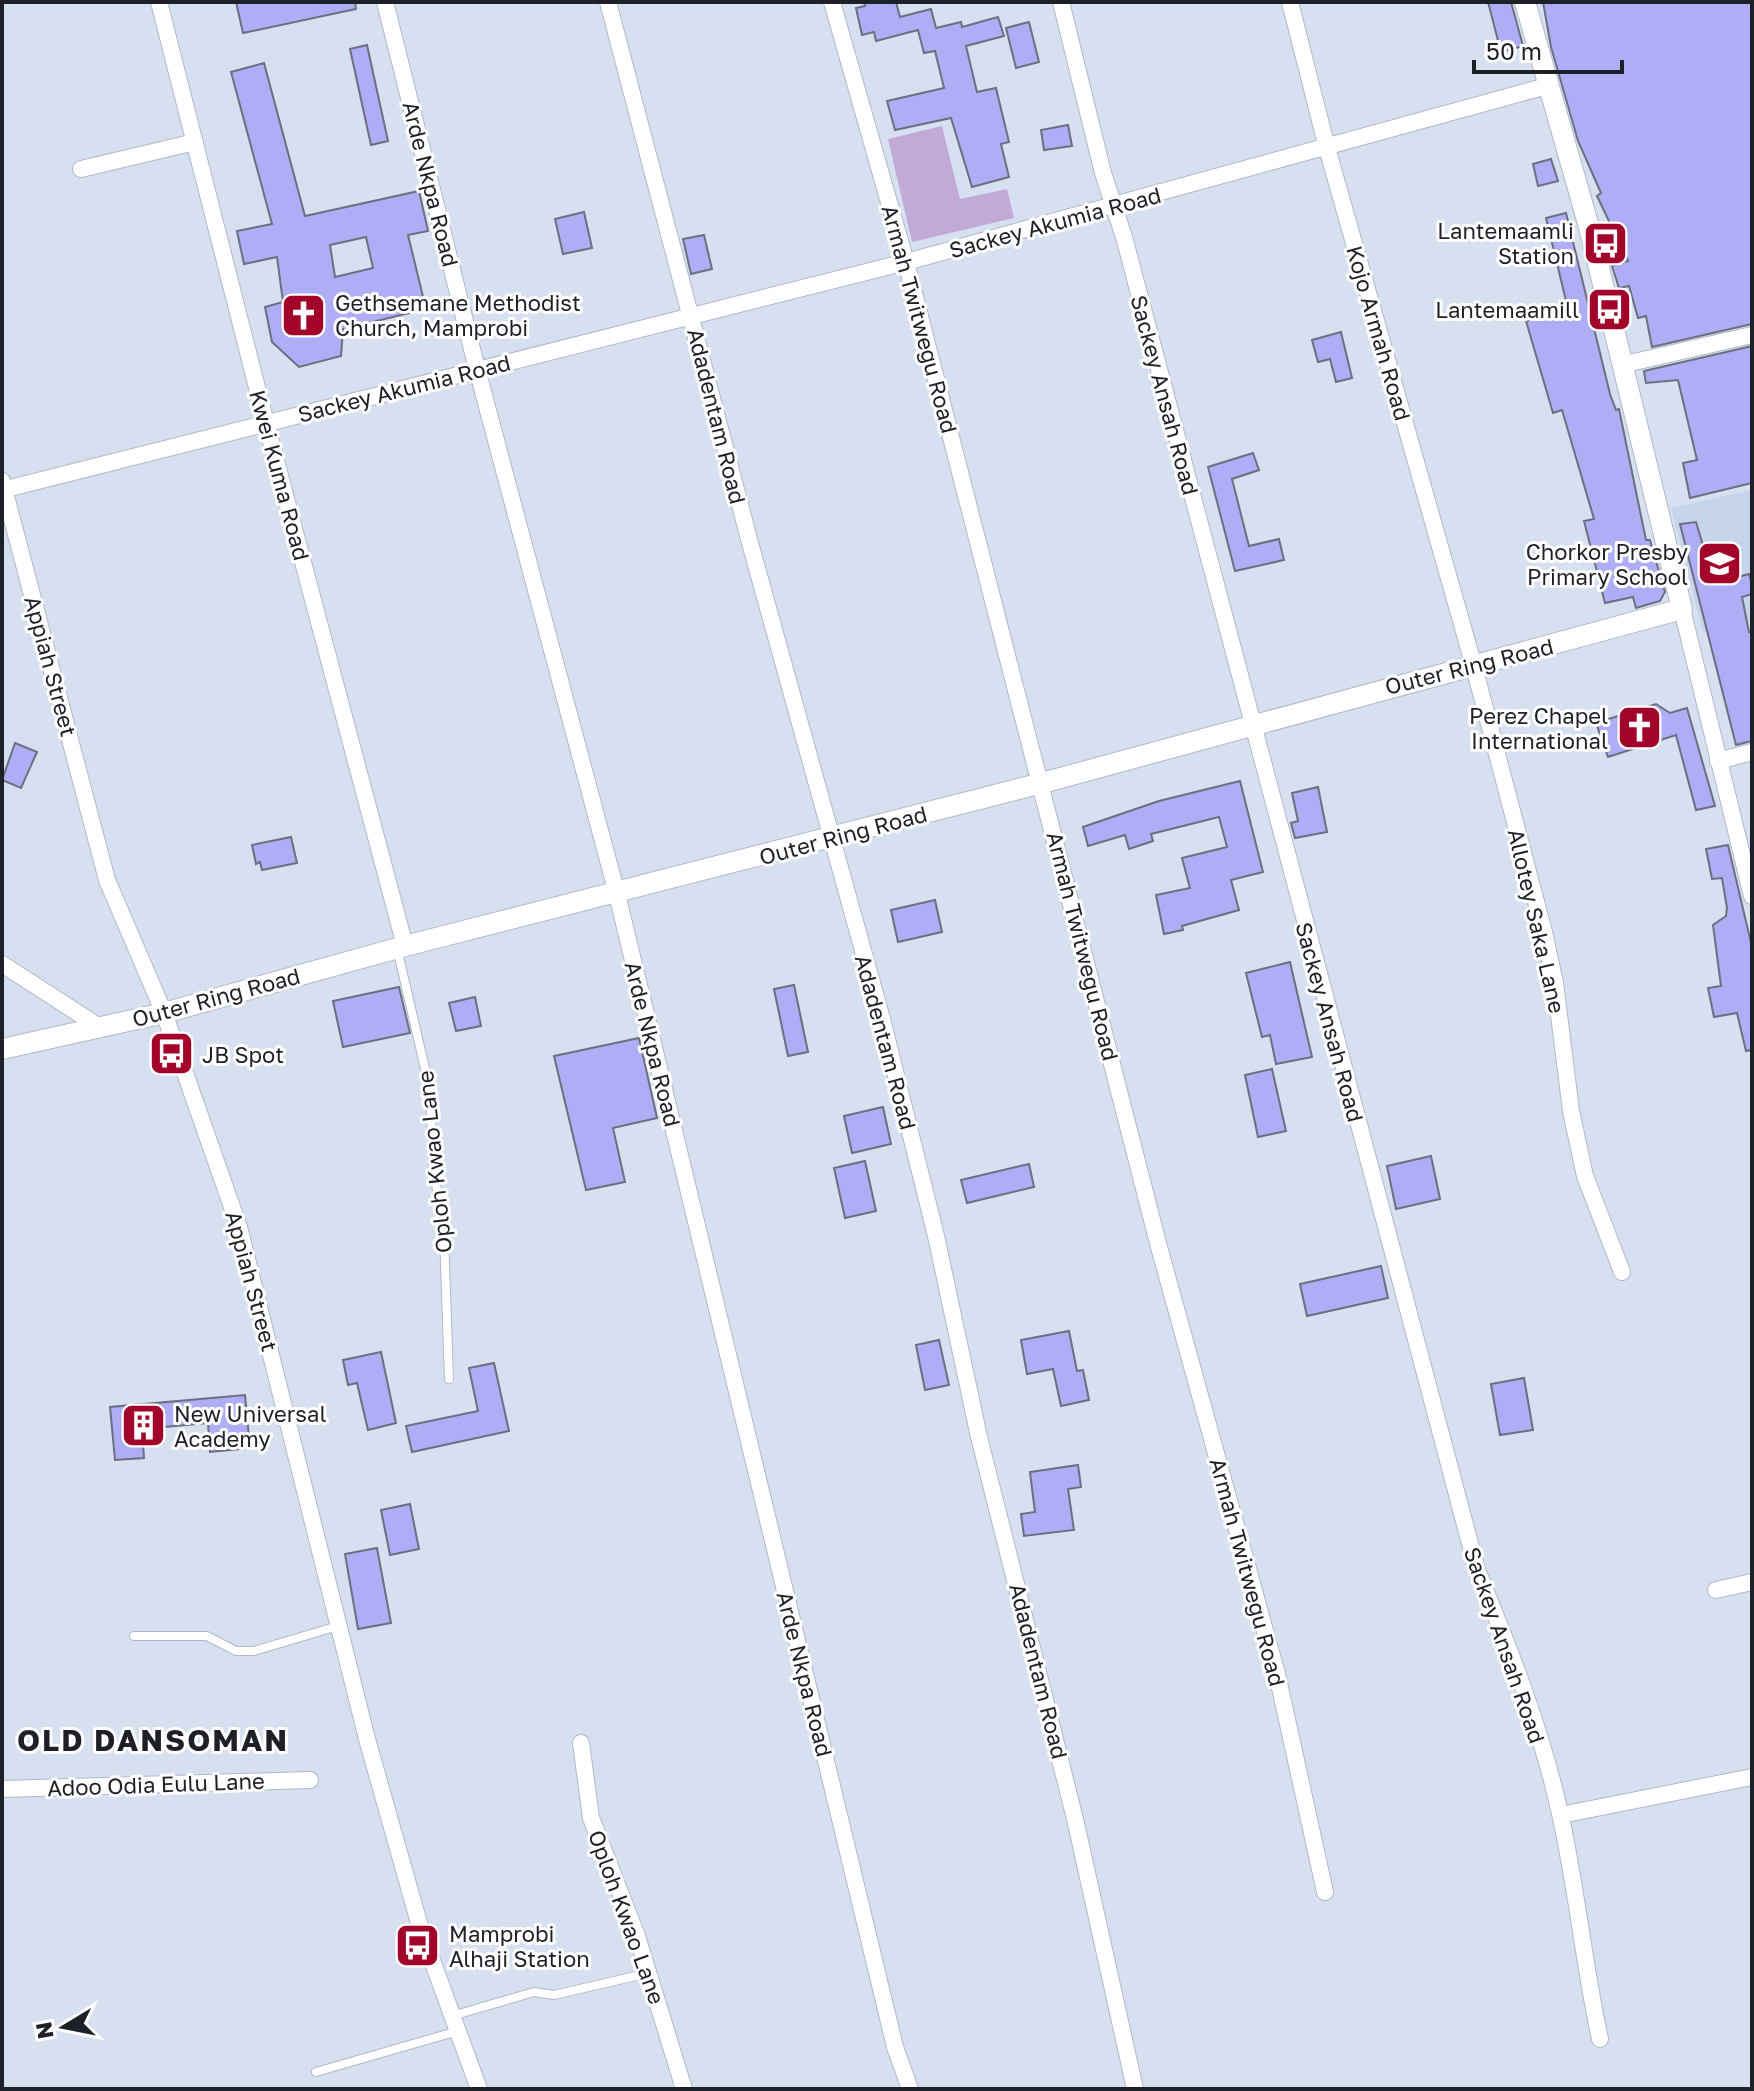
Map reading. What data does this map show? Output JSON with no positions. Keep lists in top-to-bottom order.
{
  "streets": {
    "street": [
      "Arde Nkpa Road",
      "Sackey Akumia Road",
      "Armah Twitwegu Road",
      "Kojo Armah Road",
      "Sackey Ansah Road",
      "Adadentam Road",
      "Kwei Kuma Road",
      "Appiah Street",
      "Outer Ring Road",
      "Allotey Saka Lane",
      "Oploh Kwao Lane",
      "Adoo Odia Eulu Lane"
    ]
  },
  "crossings": [
    ["Arde Nkpa Road", "Sackey Akumia Road"],
    ["Arde Nkpa Road", "Outer Ring Road"],
    ["Sackey Akumia Road", "Armah Twitwegu Road"],
    ["Sackey Akumia Road", "Kojo Armah Road"],
    ["Sackey Akumia Road", "Sackey Ansah Road"],
    ["Sackey Akumia Road", "Adadentam Road"],
    ["Sackey Akumia Road", "Kwei Kuma Road"],
    ["Sackey Akumia Road", "Appiah Street"],
    ["Armah Twitwegu Road", "Outer Ring Road"],
    ["Kojo Armah Road", "Outer Ring Road"],
    ["Kojo Armah Road", "Allotey Saka Lane"],
    ["Sackey Ansah Road", "Outer Ring Road"],
    ["Adadentam Road", "Outer Ring Road"],
    ["Kwei Kuma Road", "Outer Ring Road"],
    ["Kwei Kuma Road", "Oploh Kwao Lane"],
    ["Appiah Street", "Outer Ring Road"],
    ["Outer Ring Road", "Allotey Saka Lane"],
    ["Outer Ring Road", "Oploh Kwao Lane"]
  ],
  "districts": ["OLD DANSOMAN"],
  "places": {
    "bus stop": [
      "Lantemaamli Station",
      "Lantemaamill",
      "JB Spot",
      "Mamprobi Alhaji Station"
    ],
    "church": ["Gethsemane Methodist Church, Mamprobi", "Perez Chapel International"],
    "school or university": ["Chorkor Presby Primary School"],
    "building": ["New Universal Academy"]
  },
  "scale_bar": "50 m",
  "north": "left"
}
